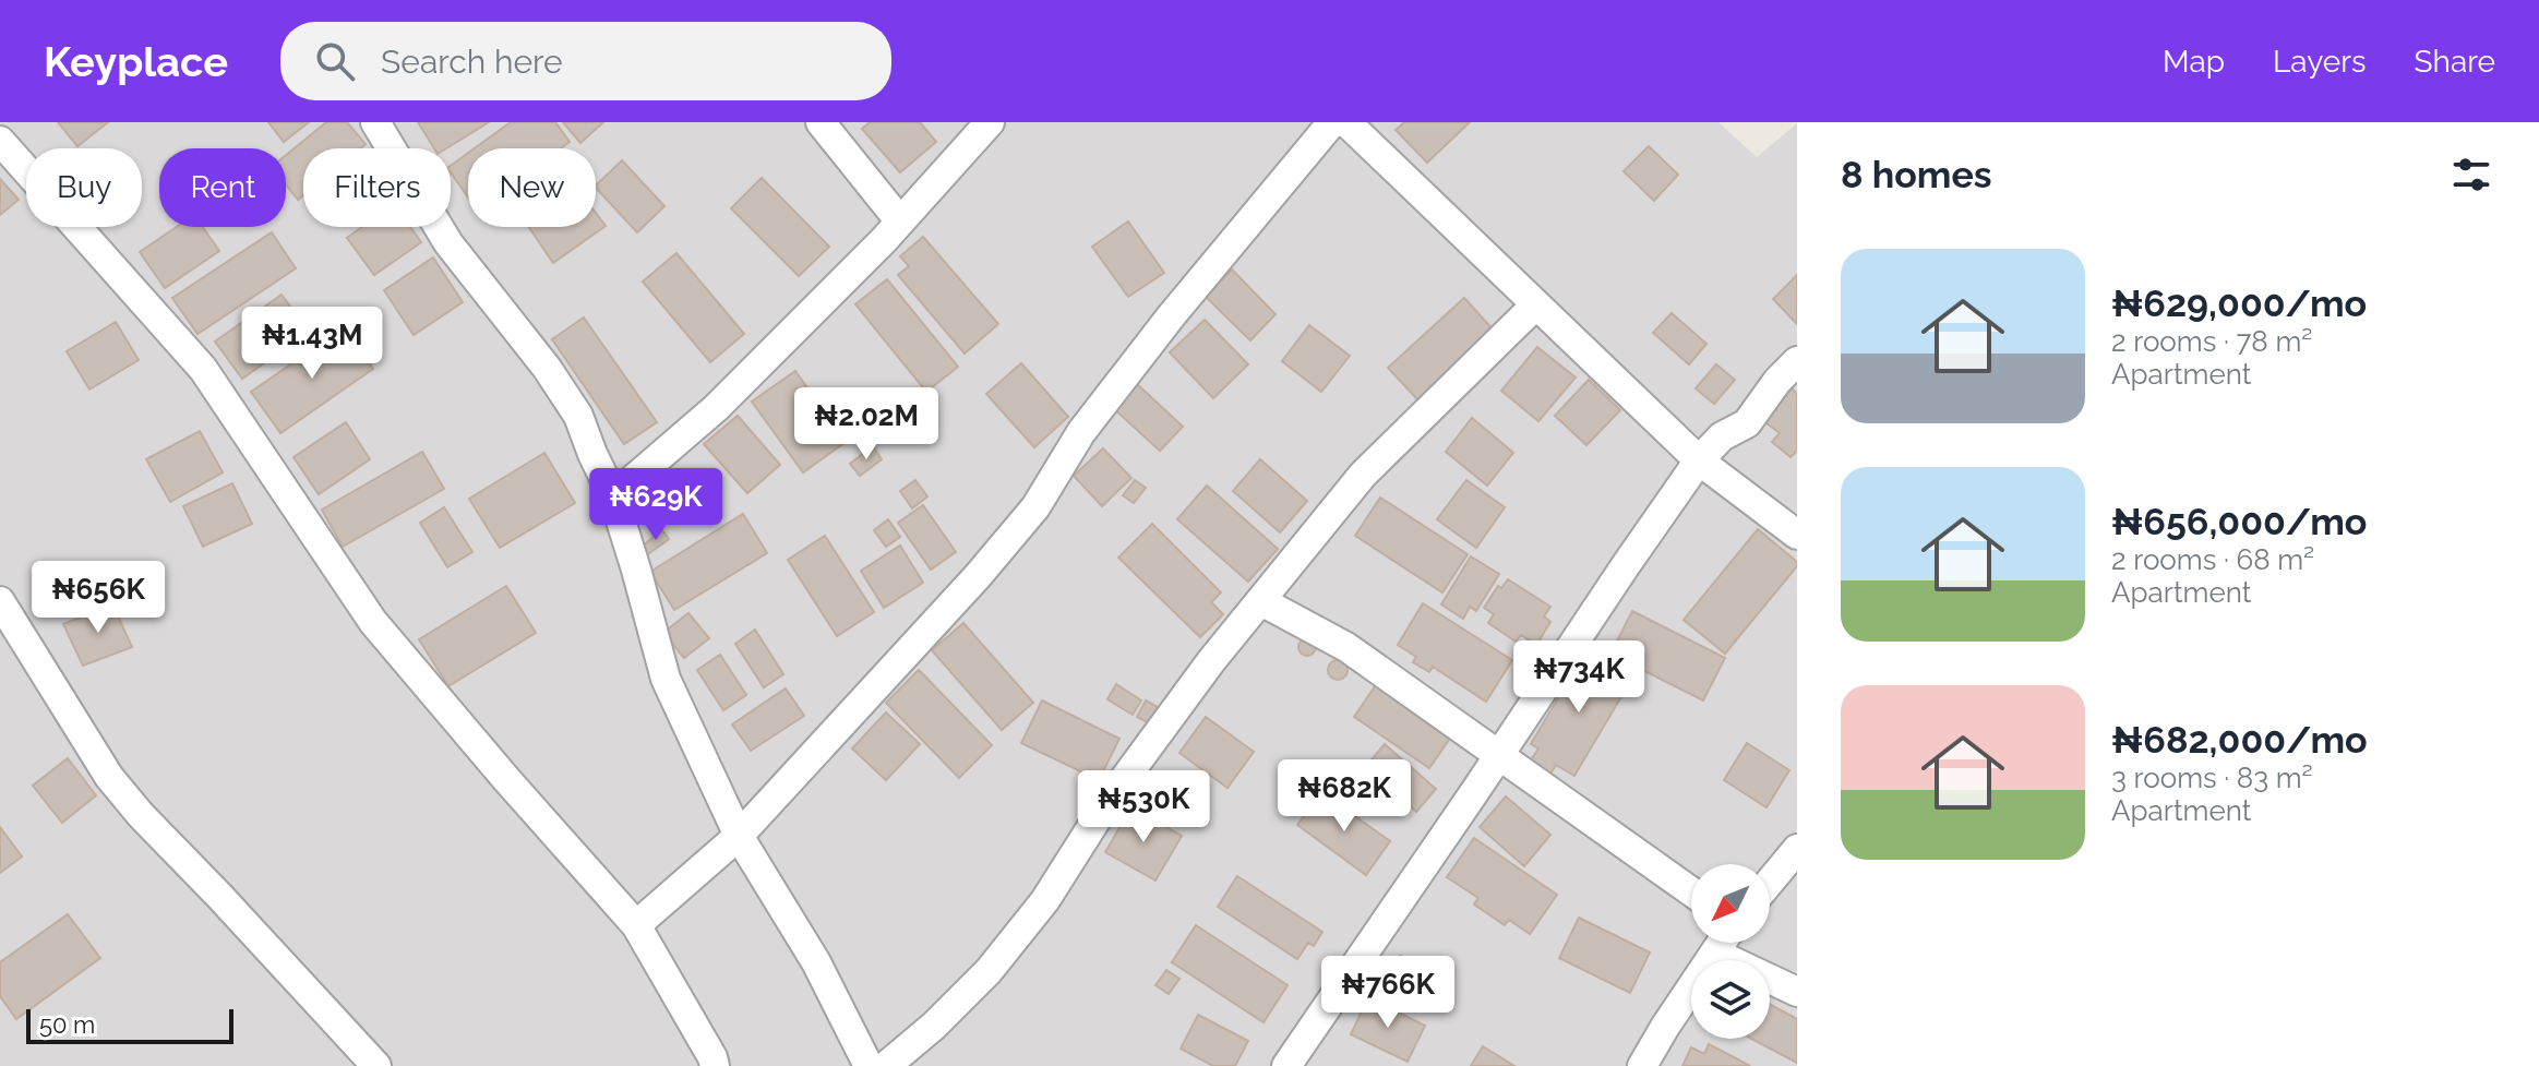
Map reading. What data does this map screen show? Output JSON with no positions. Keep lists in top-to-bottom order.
{
  "scale_bar": "50 m",
  "north": "bottom left",
  "page": {
    "header": "Keyplace",
    "search": "Search here",
    "nav": ["Map", "Layers", "Share"],
    "heading": "8 homes",
    "chip": [
      "Buy",
      "Rent",
      "Filters",
      "New"
    ],
    "list": [
      {
        "name": "₦629,000/mo",
        "note": "2 rooms · 78 m² · Apartment"
      },
      {
        "name": "₦656,000/mo",
        "note": "2 rooms · 68 m² · Apartment"
      },
      {
        "name": "₦682,000/mo",
        "note": "3 rooms · 83 m² · Apartment"
      }
    ],
    "price": [
      "₦1.43M",
      "₦2.02M",
      "₦629K",
      "₦656K",
      "₦734K",
      "₦682K",
      "₦530K",
      "₦766K"
    ],
    "scale": "50 m"
  }
}
